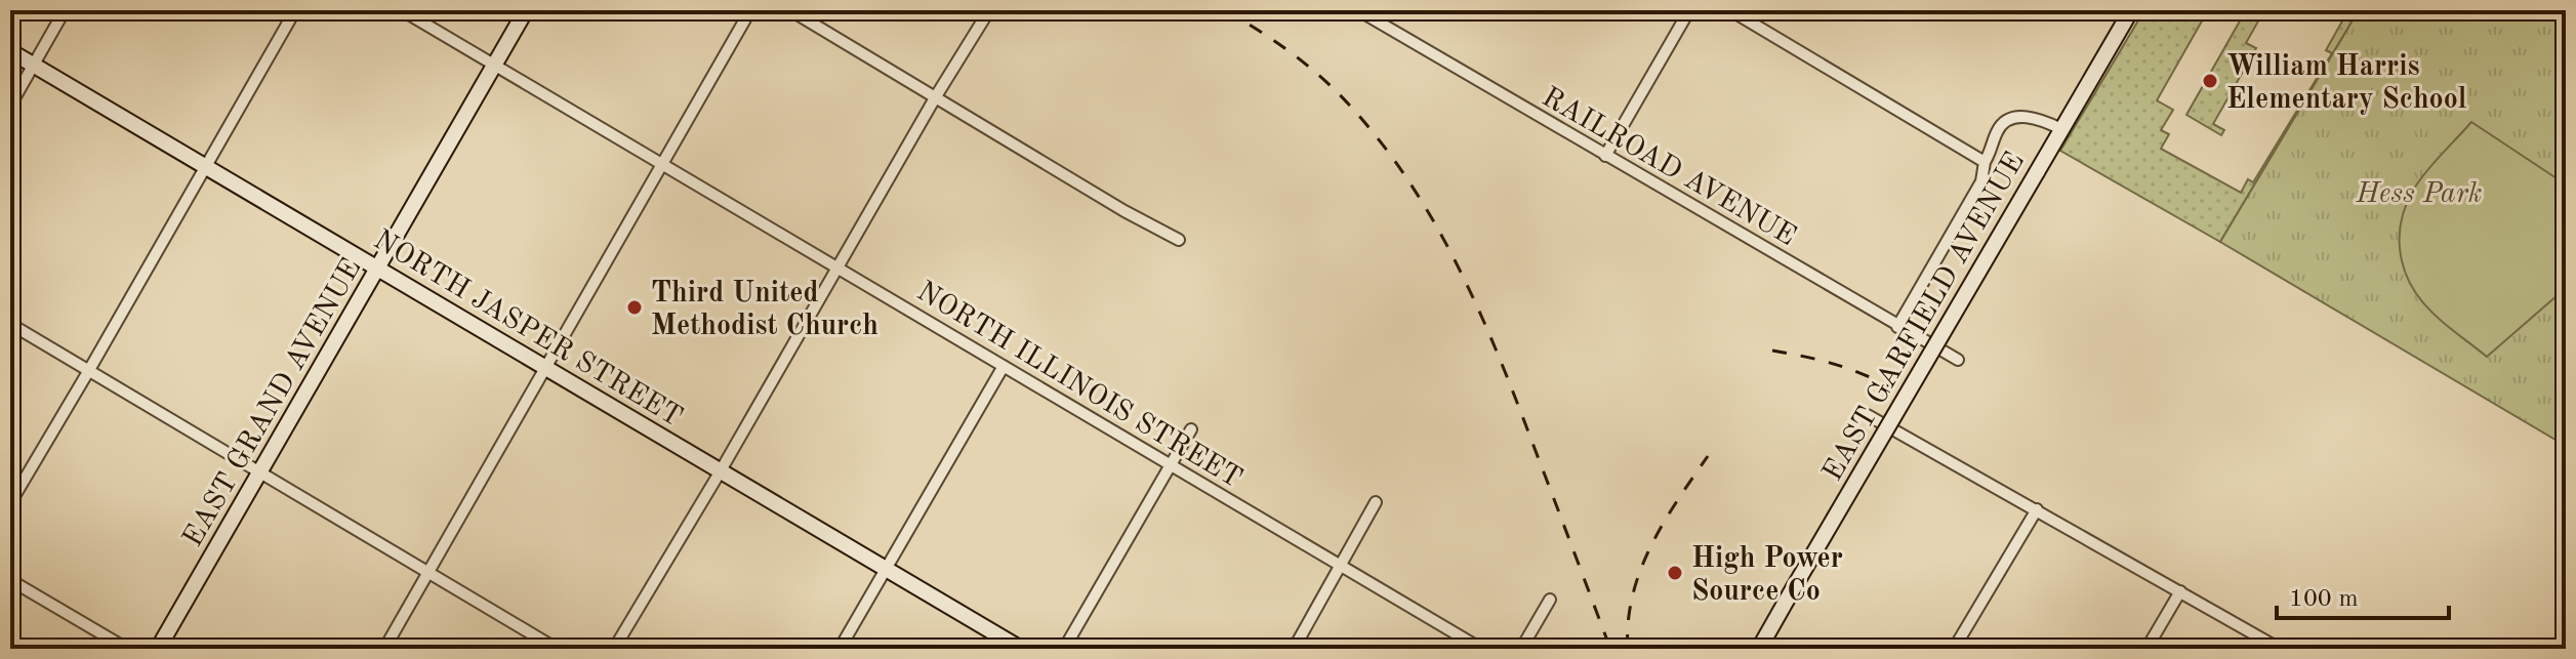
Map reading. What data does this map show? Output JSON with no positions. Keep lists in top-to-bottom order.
{
  "streets": {
    "street": [
      "RAILROAD AVENUE",
      "EAST GARFIELD AVENUE",
      "NORTH JASPER STREET",
      "NORTH ILLINOIS STREET",
      "EAST GRAND AVENUE"
    ]
  },
  "crossings": [
    ["NORTH JASPER STREET", "EAST GRAND AVENUE"],
    ["NORTH ILLINOIS STREET", "EAST GRAND AVENUE"]
  ],
  "parks": ["Hess Park"],
  "places": ["William Harris Elementary School", "Third United Methodist Church", "High Power Source Co"],
  "scale_bar": "100 m"
}
